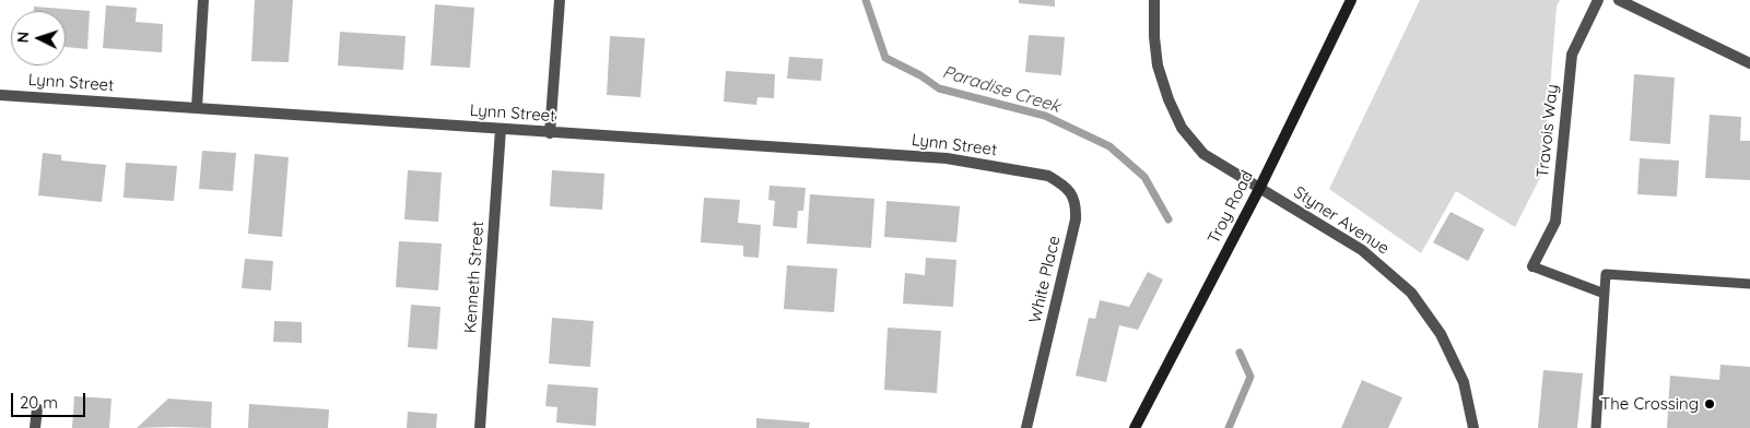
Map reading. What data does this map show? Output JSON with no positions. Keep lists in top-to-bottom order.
{
  "streets": {
    "main road": ["Troy Road"],
    "street": [
      "Lynn Street",
      "Travois Way",
      "Styner Avenue",
      "Kenneth Street",
      "White Place"
    ]
  },
  "crossings": [
    ["Lynn Street", "Kenneth Street"],
    ["Lynn Street", "White Place"],
    ["Troy Road", "Styner Avenue"]
  ],
  "water": ["Paradise Creek"],
  "places": ["The Crossing"],
  "scale_bar": "20 m",
  "north": "left"
}
